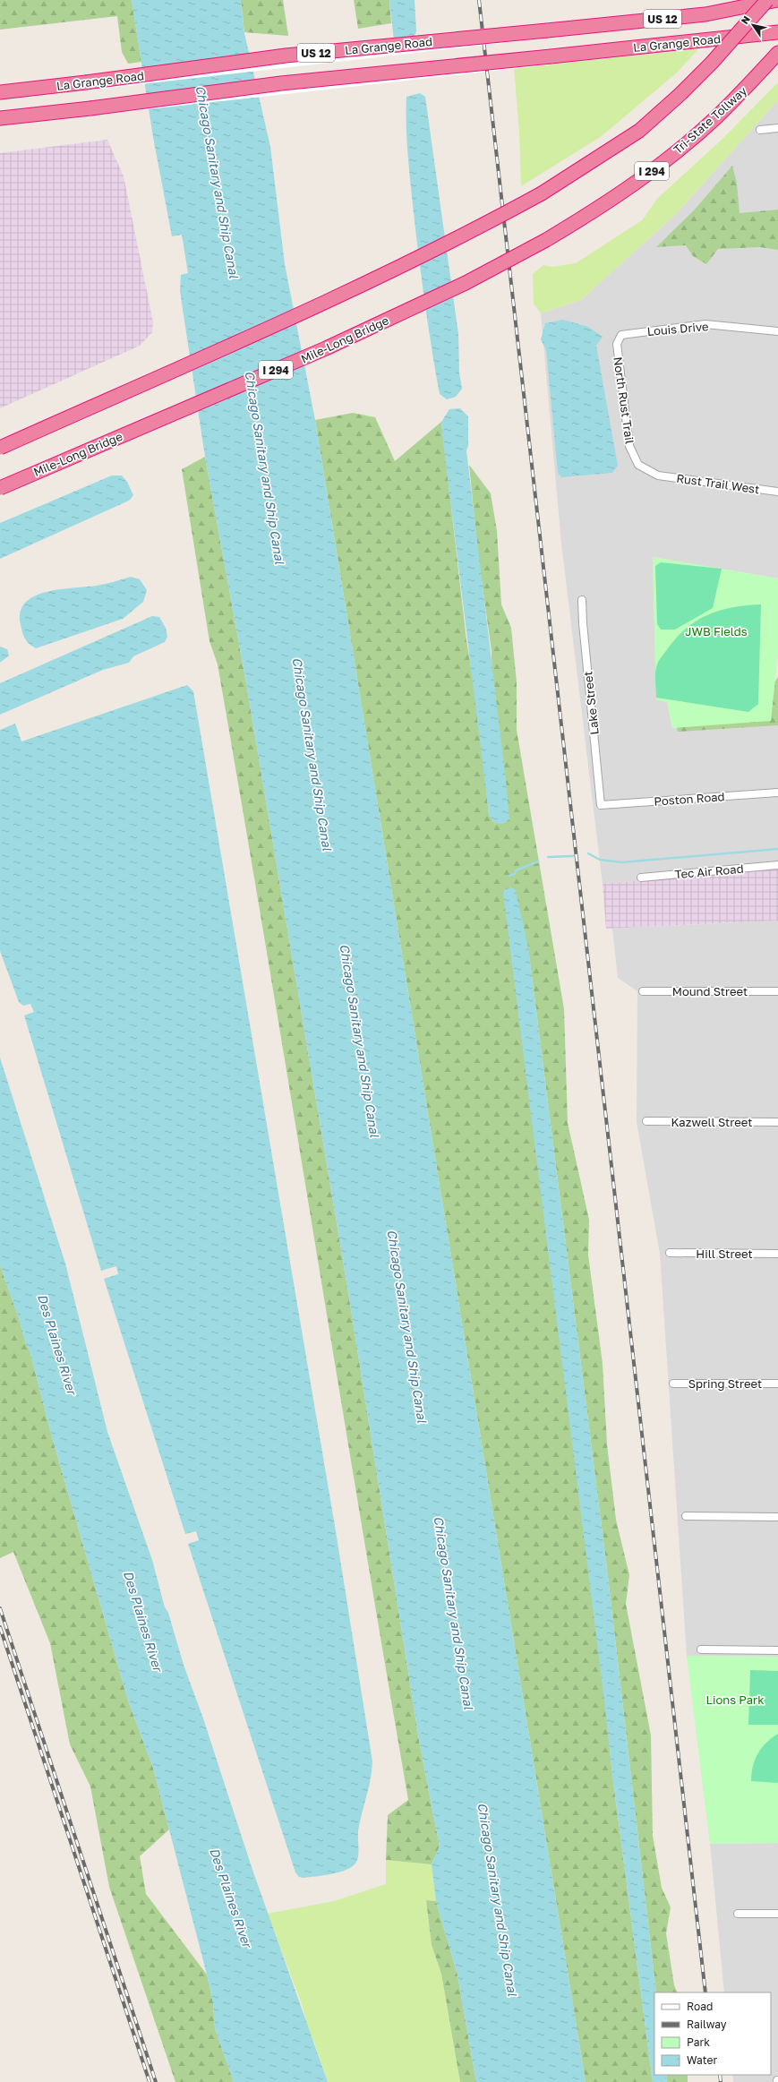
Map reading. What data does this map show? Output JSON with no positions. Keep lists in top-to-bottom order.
{
  "streets": {
    "highway": [
      "US 12",
      "La Grange Road",
      "Tri-State Tollway",
      "I 294",
      "Mile-Long Bridge"
    ],
    "street": [
      "Louis Drive",
      "North Rust Trail",
      "Rust Trail West",
      "Lake Street",
      "Poston Road",
      "Tec Air Road",
      "Mound Street",
      "Kazwell Street",
      "Hill Street",
      "Spring Street"
    ]
  },
  "crossings": [
    ["Tri-State Tollway", "Mile-Long Bridge"],
    ["Louis Drive", "North Rust Trail"],
    ["North Rust Trail", "Rust Trail West"],
    ["Lake Street", "Poston Road"]
  ],
  "water": ["Chicago Sanitary and Ship Canal", "Des Plaines River"],
  "parks": ["JWB Fields", "Lions Park"],
  "legend": [
    "Road",
    "Railway",
    "Park",
    "Water"
  ],
  "north": "top left"
}
